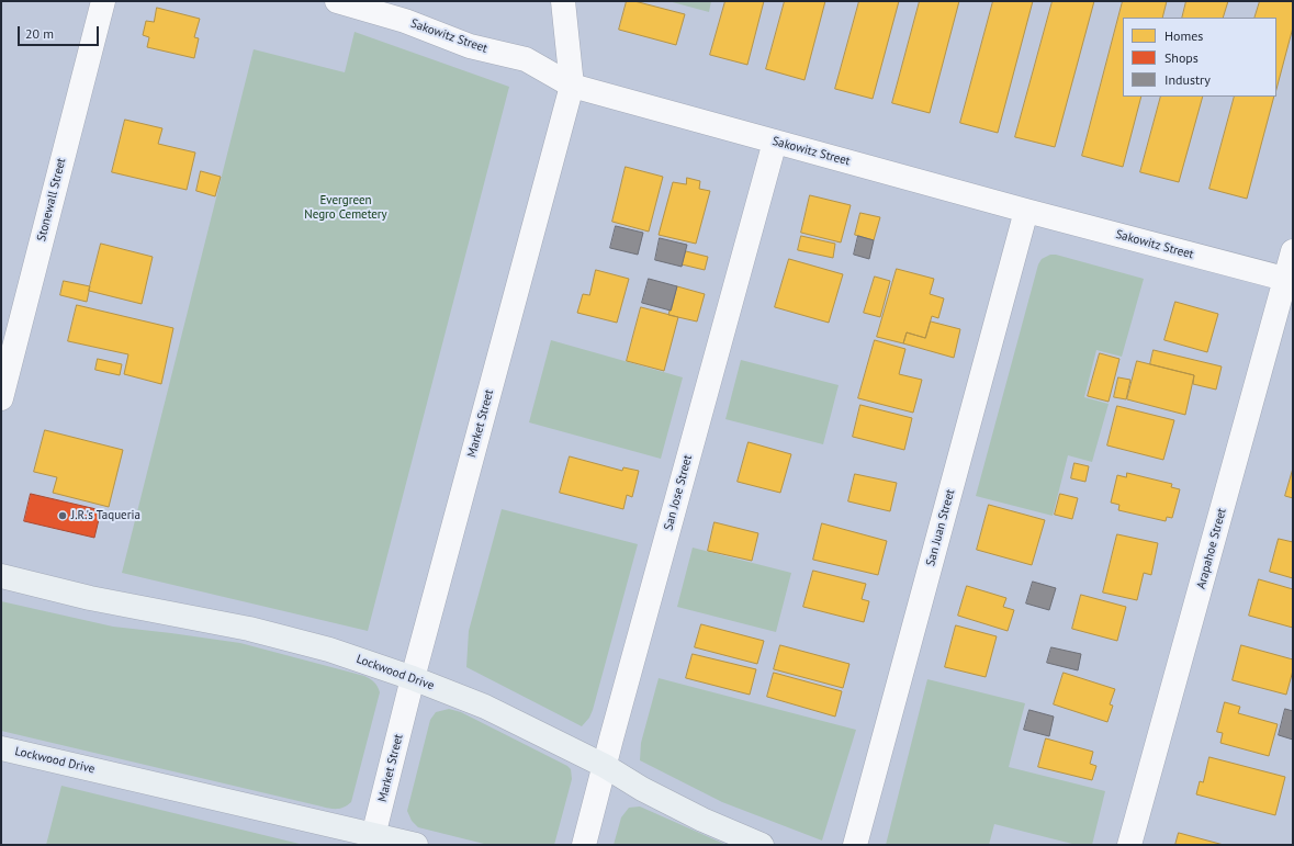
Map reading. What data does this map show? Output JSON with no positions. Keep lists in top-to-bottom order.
{
  "streets": {
    "main road": ["Lockwood Drive"],
    "street": [
      "Sakowitz Street",
      "Stonewall Street",
      "Market Street",
      "San Jose Street",
      "San Juan Street",
      "Arapahoe Street"
    ]
  },
  "crossings": [
    ["Sakowitz Street", "Market Street"],
    ["Sakowitz Street", "San Jose Street"],
    ["Sakowitz Street", "San Juan Street"],
    ["Sakowitz Street", "Arapahoe Street"],
    ["Market Street", "Lockwood Drive"],
    ["San Jose Street", "Lockwood Drive"]
  ],
  "parks": ["Evergreen Negro Cemetery"],
  "places": ["J.R.'s Taqueria"],
  "legend": ["Homes", "Shops", "Industry"],
  "scale_bar": "20 m"
}
